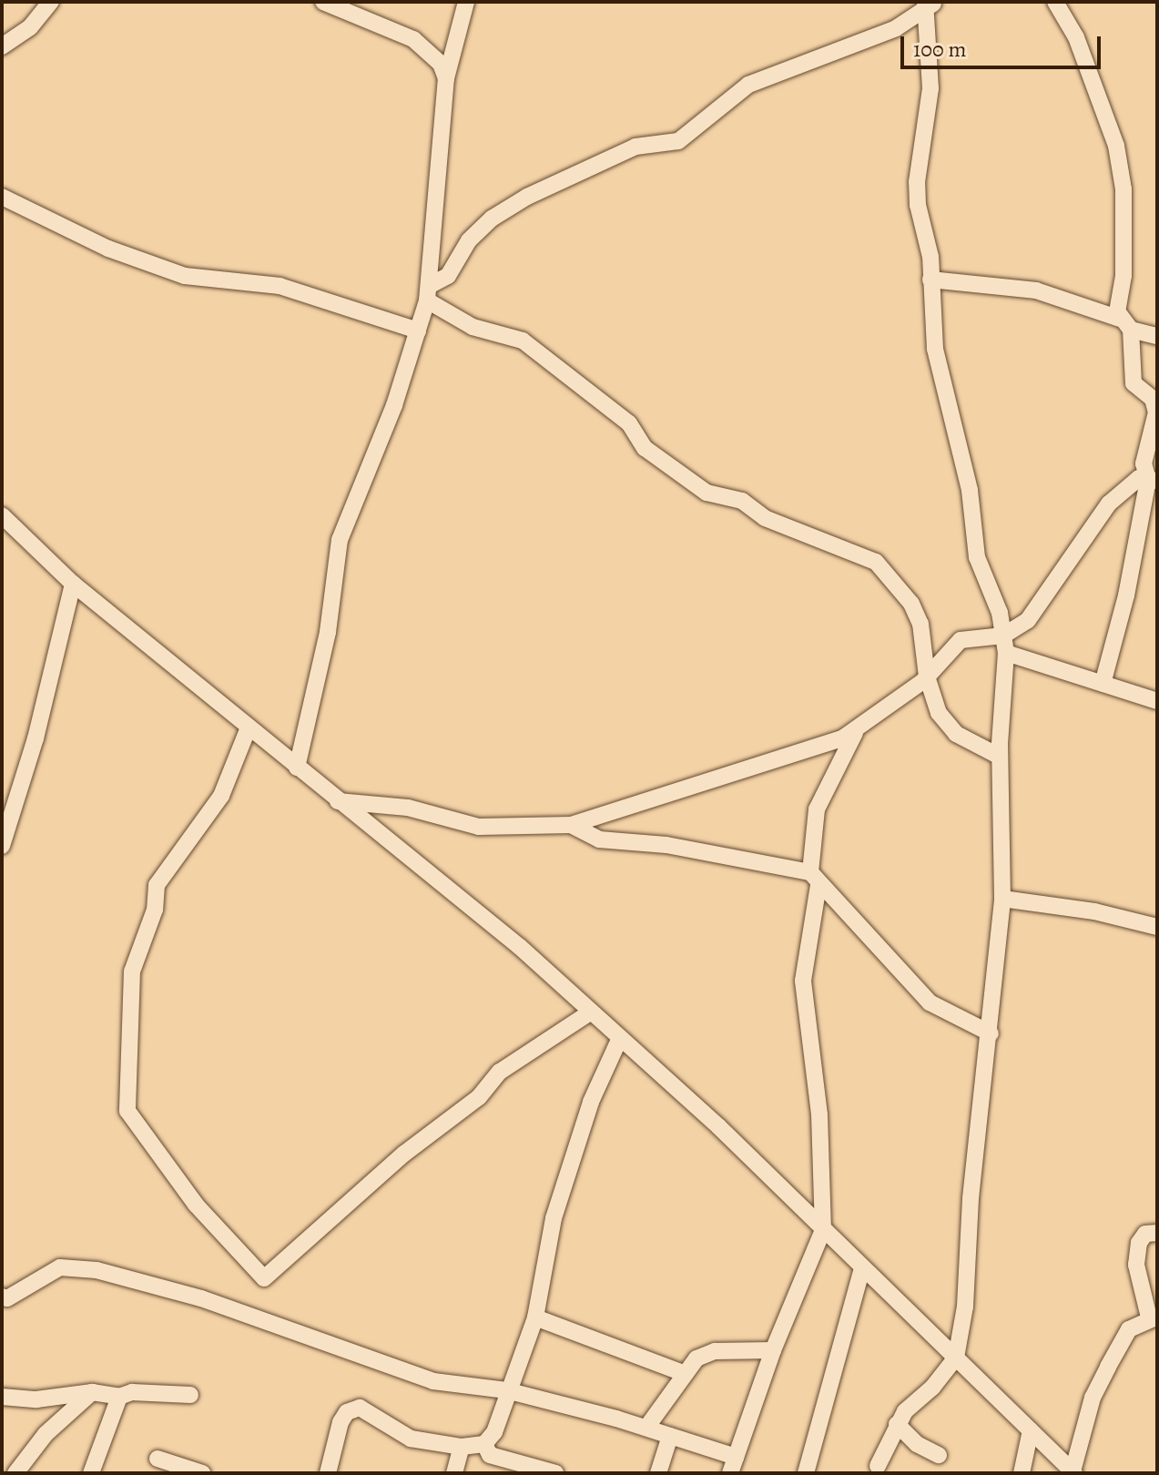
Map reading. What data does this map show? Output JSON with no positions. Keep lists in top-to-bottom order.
{
  "scale_bar": "100 m"
}
